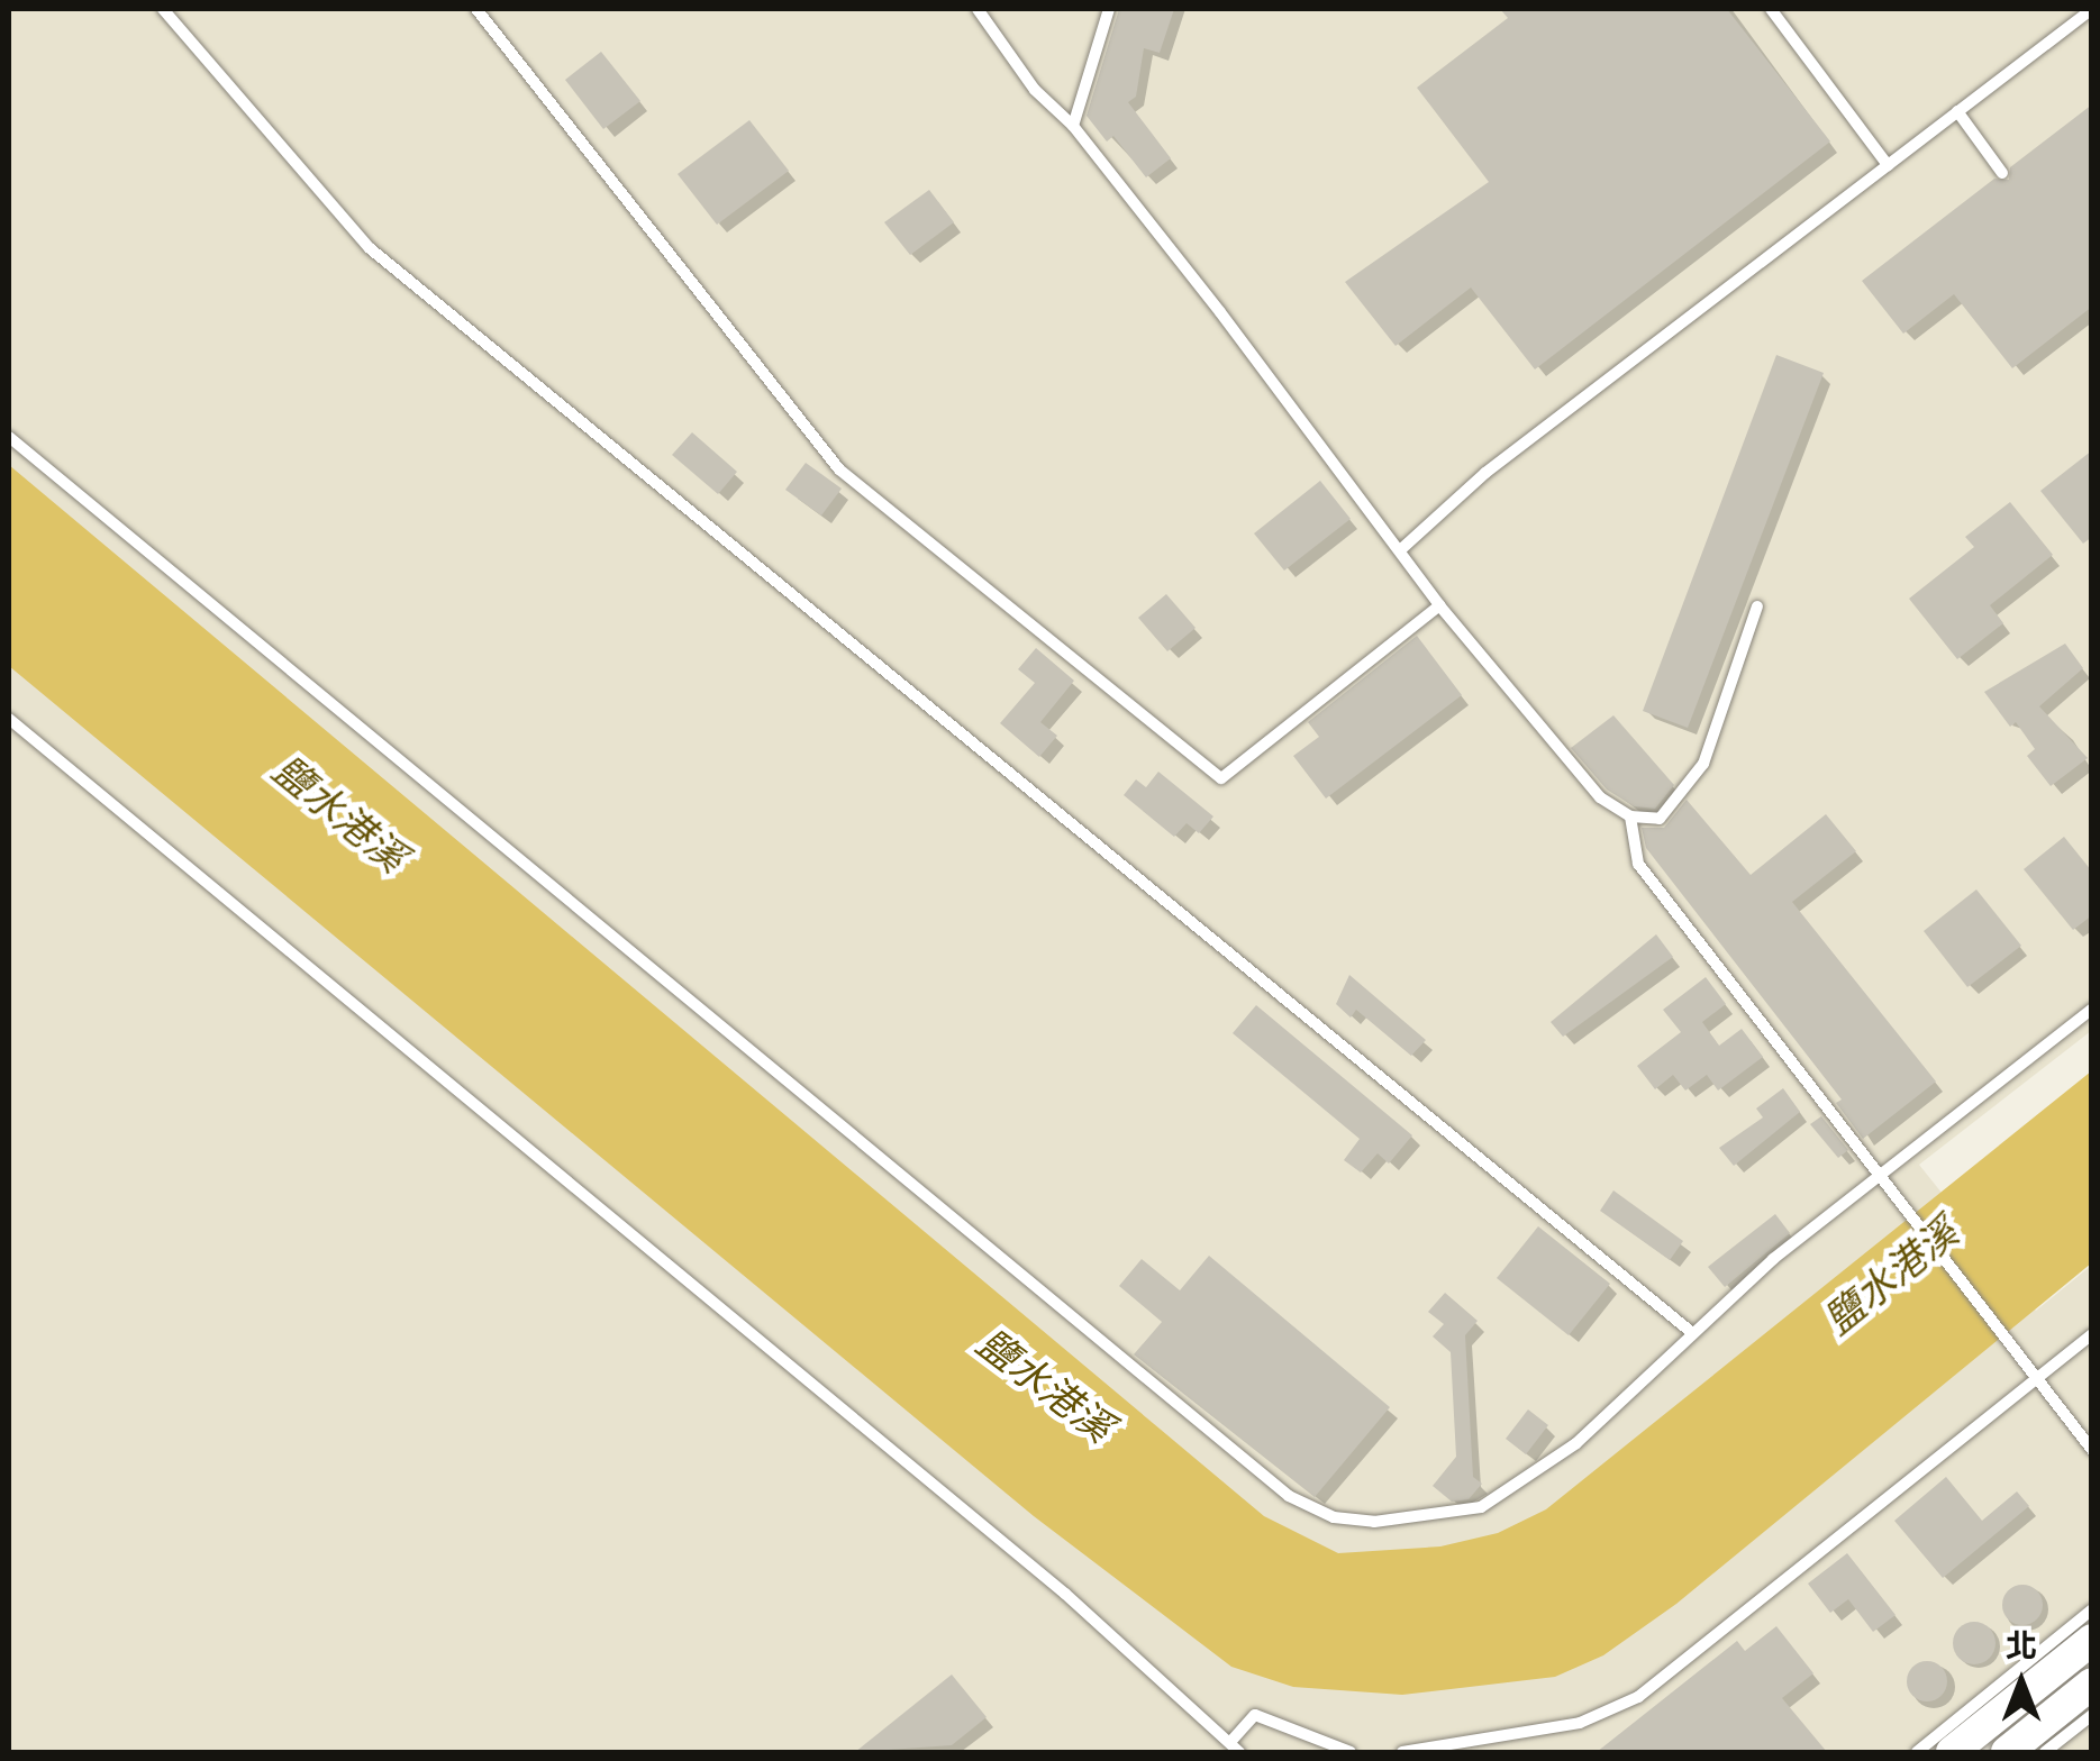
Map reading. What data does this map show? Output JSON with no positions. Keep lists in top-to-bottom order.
{
  "water": ["鹽水港溪"],
  "north": "top"
}
